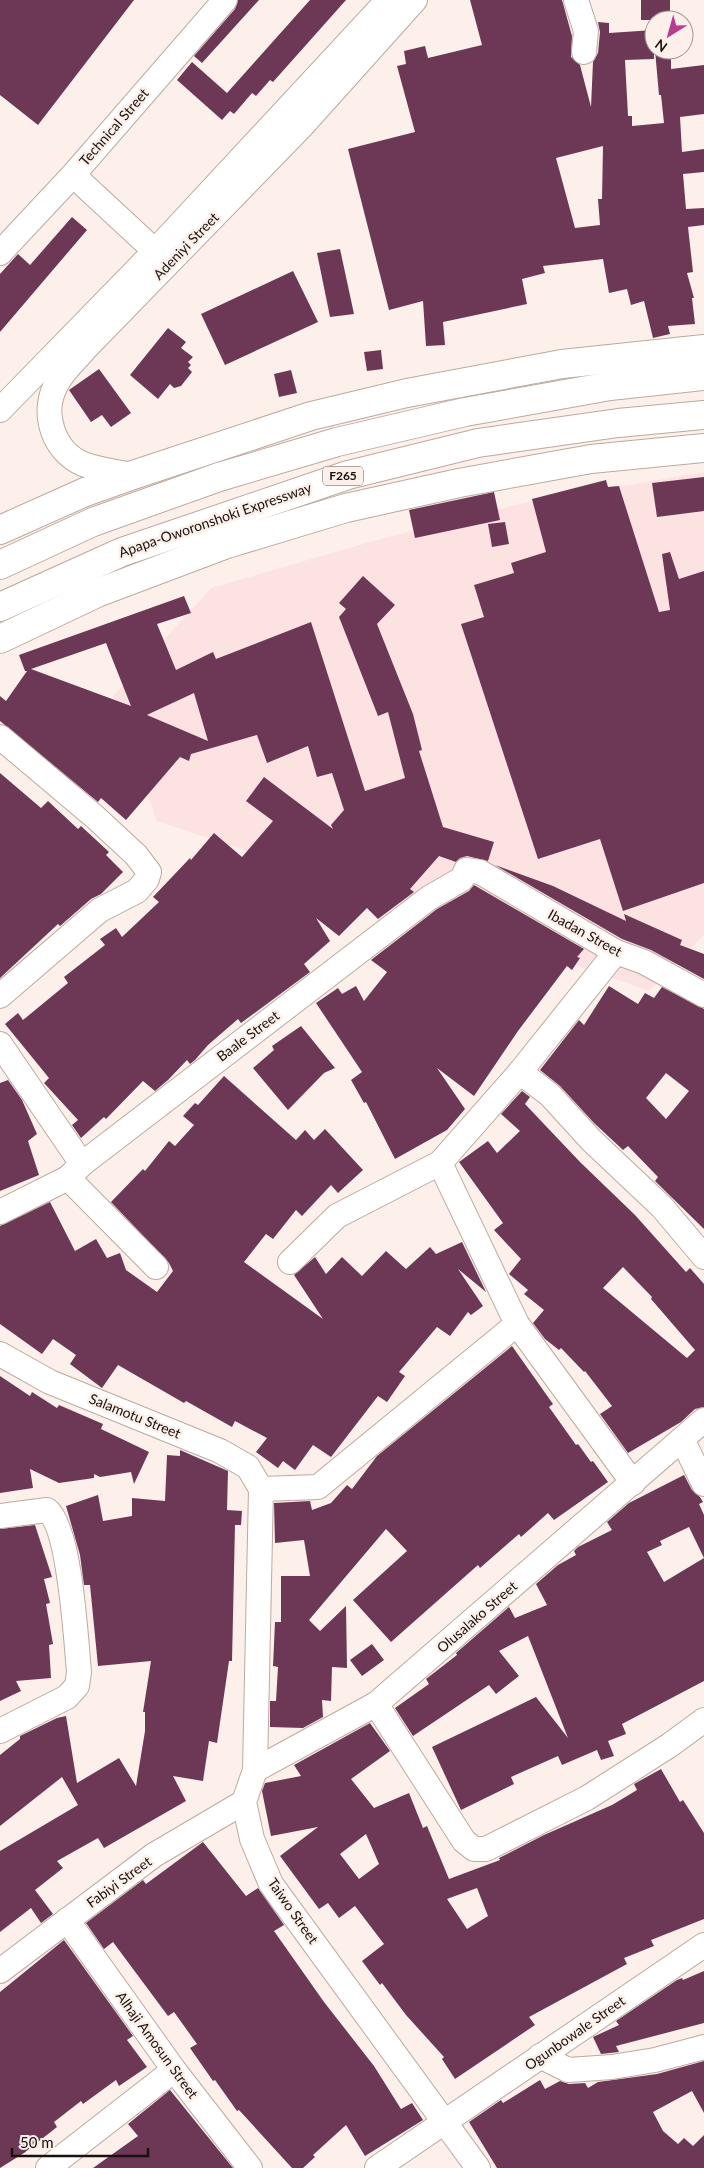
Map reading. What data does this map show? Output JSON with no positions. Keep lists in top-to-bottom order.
{
  "streets": {
    "main road": ["F265", "Apapa-Oworonshoki Expressway"],
    "street": [
      "Technical Street",
      "Adeniyi Street",
      "Ibadan Street",
      "Baale Street",
      "Salamotu Street",
      "Olusalako Street",
      "Fabiyi Street",
      "Taiwo Street",
      "Ogunbowale Street",
      "Alhaji Amosun Street"
    ]
  },
  "crossings": [
    ["Ibadan Street", "Baale Street"],
    ["Fabiyi Street", "Taiwo Street"],
    ["Fabiyi Street", "Alhaji Amosun Street"],
    ["Taiwo Street", "Ogunbowale Street"]
  ],
  "scale_bar": "50 m",
  "north": "bottom left"
}
